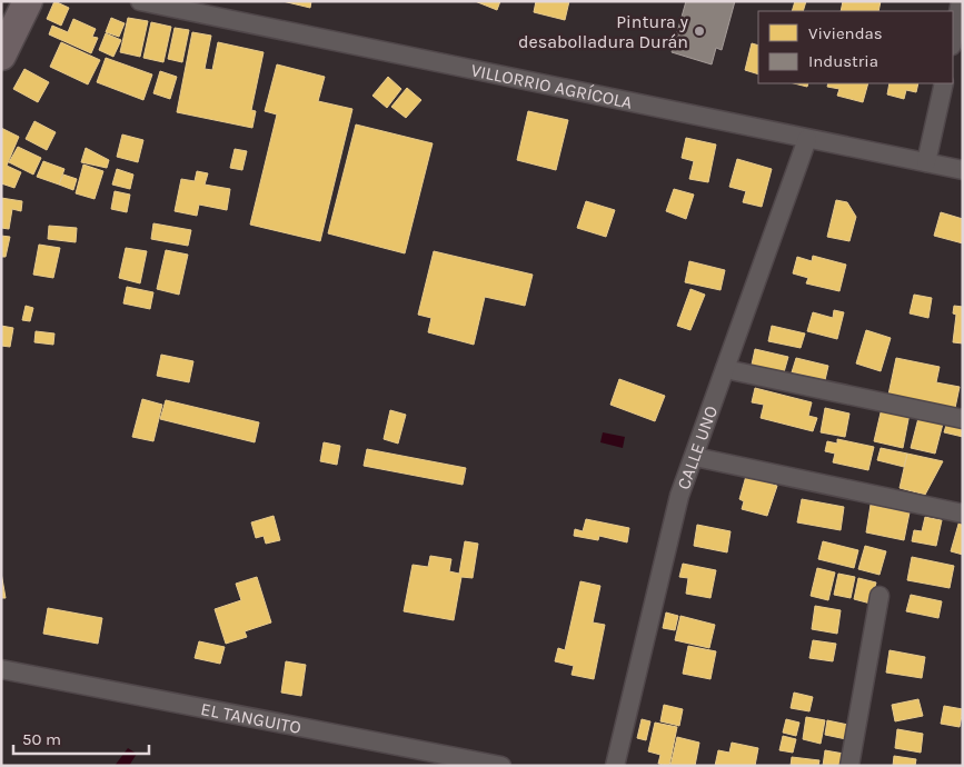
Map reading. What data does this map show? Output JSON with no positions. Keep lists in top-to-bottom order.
{
  "streets": {
    "street": ["VILLORRIO AGRÍCOLA", "CALLE UNO", "EL TANGUITO"]
  },
  "crossings": [
    ["VILLORRIO AGRÍCOLA", "CALLE UNO"]
  ],
  "places": ["Pintura y desabolladura Durán"],
  "legend": ["Viviendas", "Industria"],
  "scale_bar": "50 m"
}
